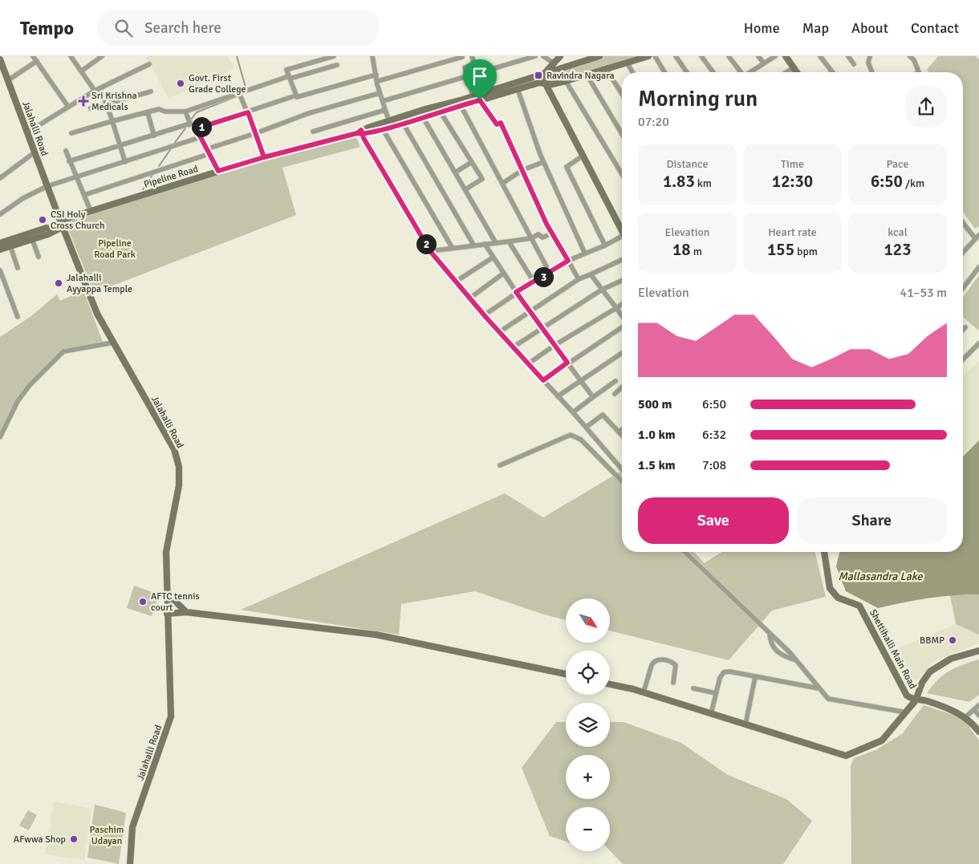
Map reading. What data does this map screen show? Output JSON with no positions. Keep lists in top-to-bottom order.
{
  "streets": {
    "main road": ["Jalahalli Road", "Pipeline Road", "Shettihalli Main Road"]
  },
  "crossings": [
    ["Jalahalli Road", "Pipeline Road"]
  ],
  "water": ["Mallasandra Lake"],
  "parks": ["Pipeline Road Park", "Paschim Udayan"],
  "places": {
    "transit": ["Ravindra Nagara"],
    "other": [
      "Govt. First Grade College",
      "CSI Holy Cross Church",
      "Jalahalli Ayyappa Temple",
      "AFTC tennis court",
      "BBMP",
      "AFwwa Shop"
    ],
    "health": ["Sri Krishna Medicals"]
  },
  "north": "bottom right",
  "page": {
    "header": "Tempo",
    "search": "Search here",
    "nav": [
      "Home",
      "Map",
      "About",
      "Contact"
    ],
    "heading": ["Morning run", "07:20"],
    "pins": ["1", "2", "3"],
    "stats": [
      ["Distance", "1.83 km"],
      ["Time", "12:30"],
      ["Pace", "6:50 /km"],
      ["Elevation", "18 m"],
      ["Heart rate", "155 bpm"],
      ["kcal", "123"]
    ],
    "chart": ["Elevation", "41–53 m"],
    "list": [
      {
        "name": "500 m",
        "note": "6:50"
      },
      {
        "name": "1.0 km",
        "note": "6:32"
      },
      {
        "name": "1.5 km",
        "note": "7:08"
      }
    ],
    "buttons": ["Save", "Share"],
    "map_buttons": ["+", "−"]
  }
}
